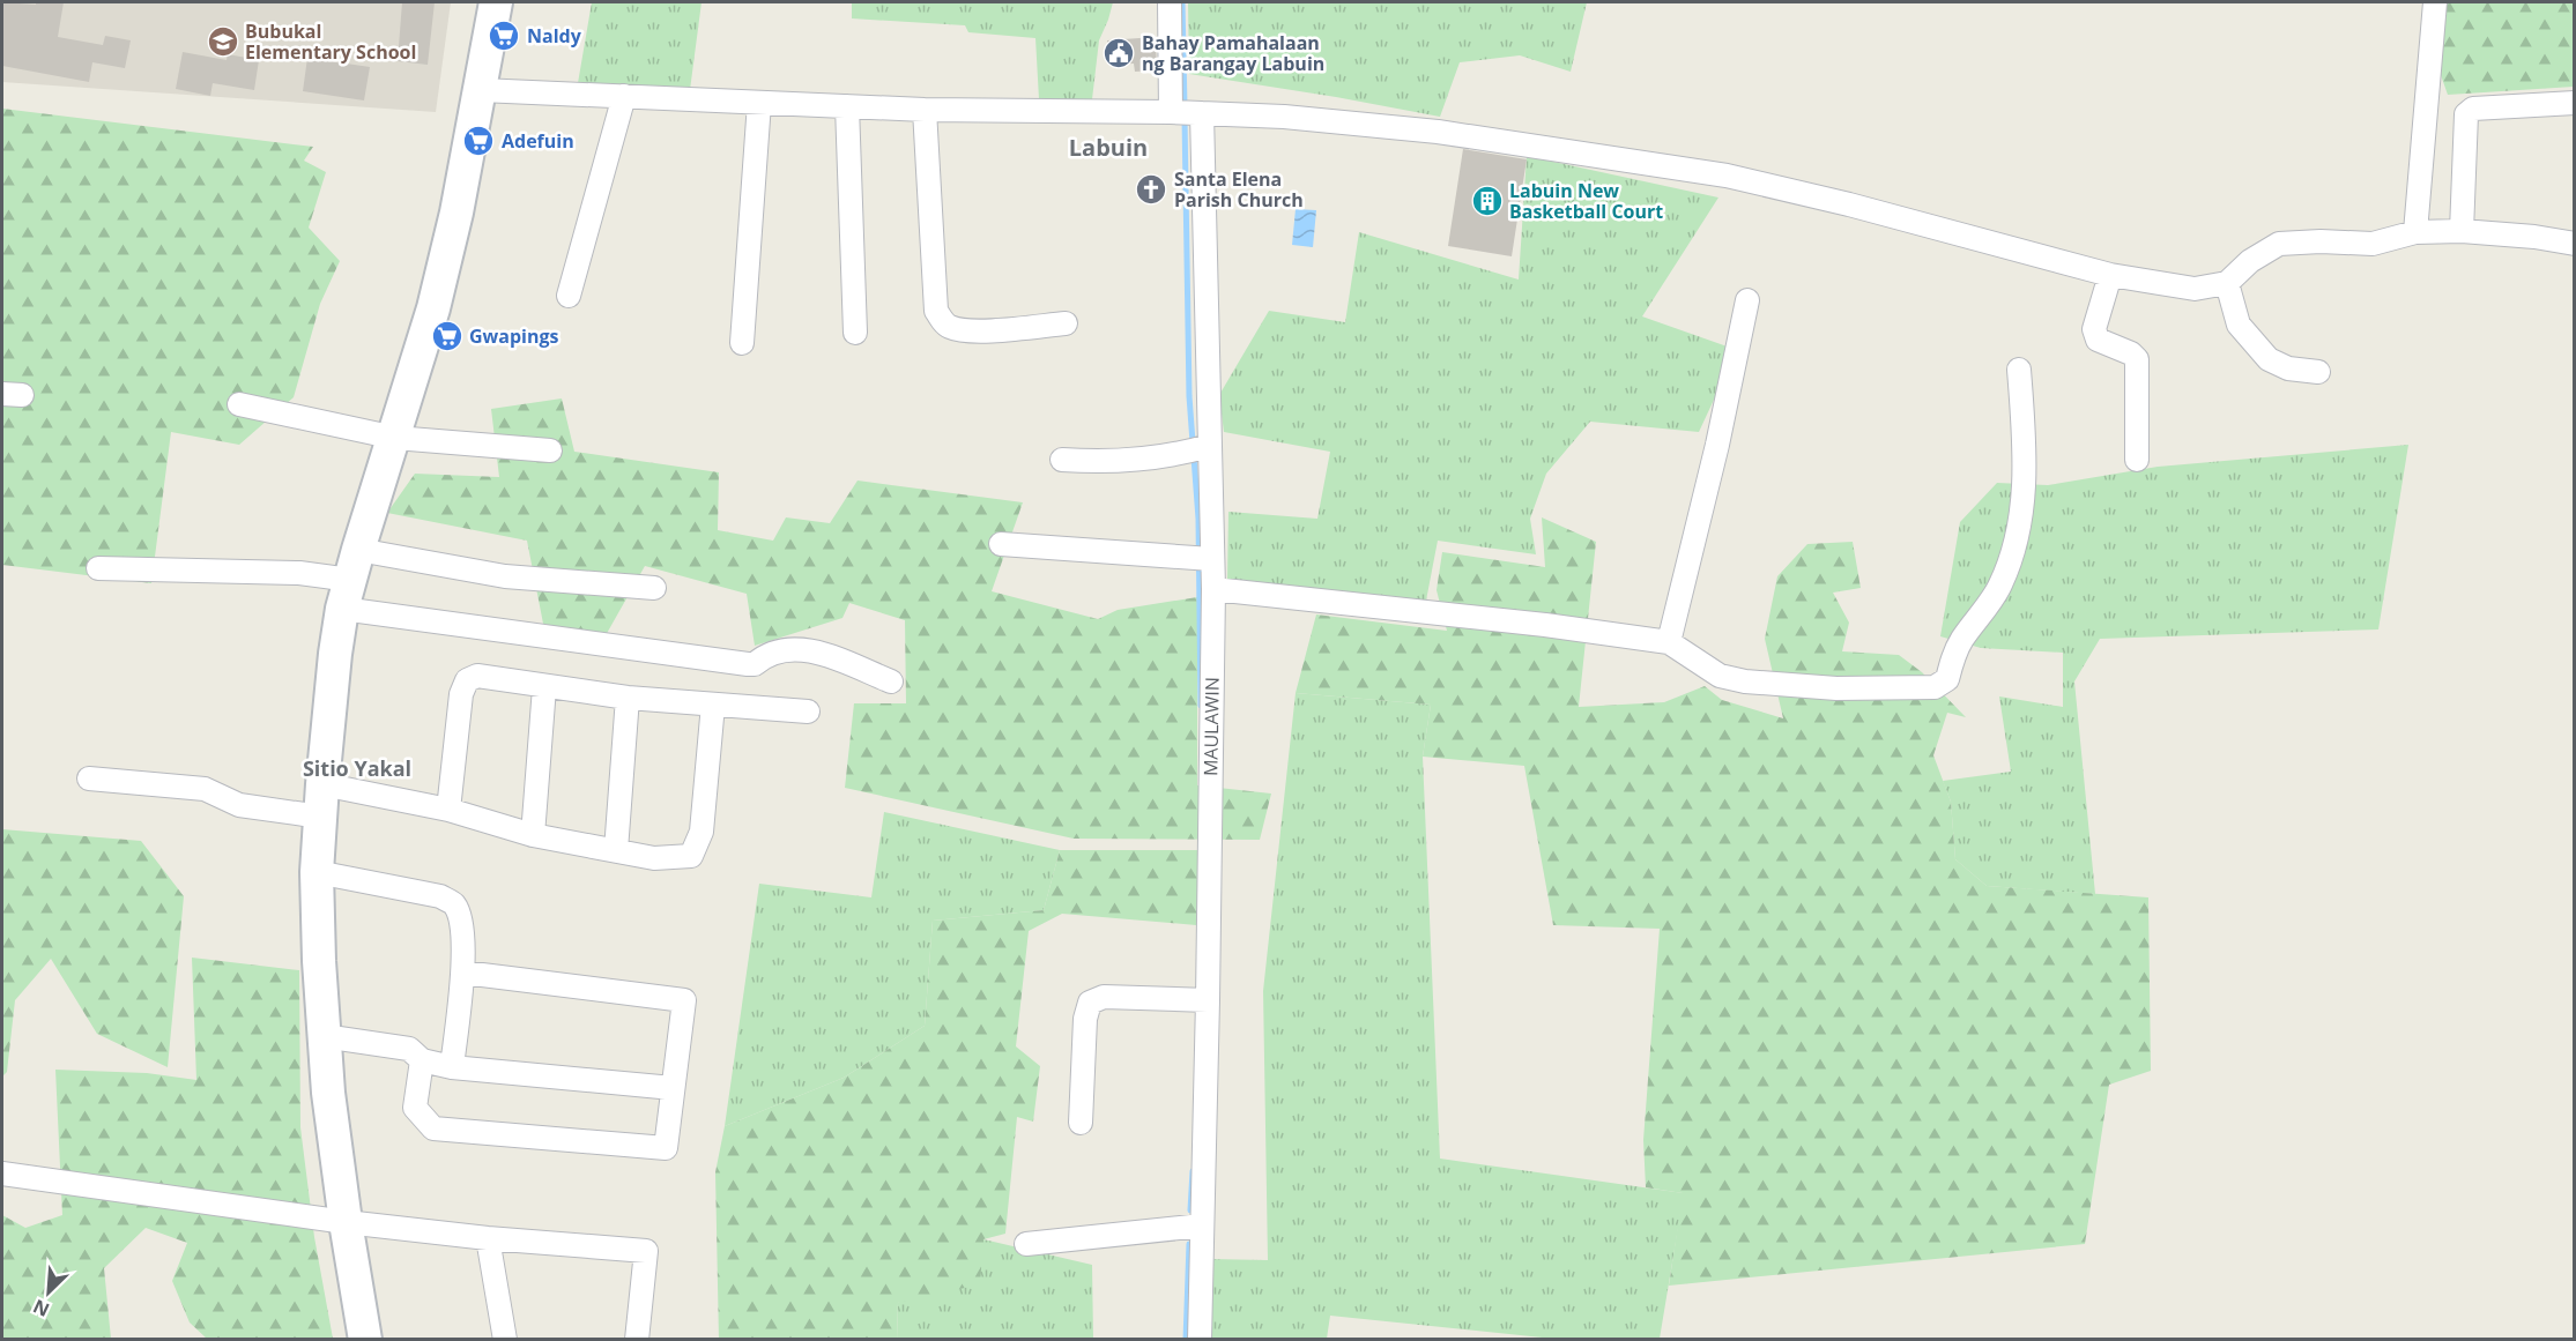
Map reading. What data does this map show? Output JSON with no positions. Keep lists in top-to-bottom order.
{
  "streets": {
    "street": ["MAULAWIN"]
  },
  "districts": ["Labuin", "Sitio Yakal"],
  "places": {
    "supermarket": ["Naldy", "Adefuin", "Gwapings"],
    "school or university": ["Bubukal Elementary School"],
    "public building": ["Bahay Pamahalaan ng Barangay Labuin"],
    "church": ["Santa Elena Parish Church"],
    "building": ["Labuin New Basketball Court"]
  },
  "north": "bottom left"
}
